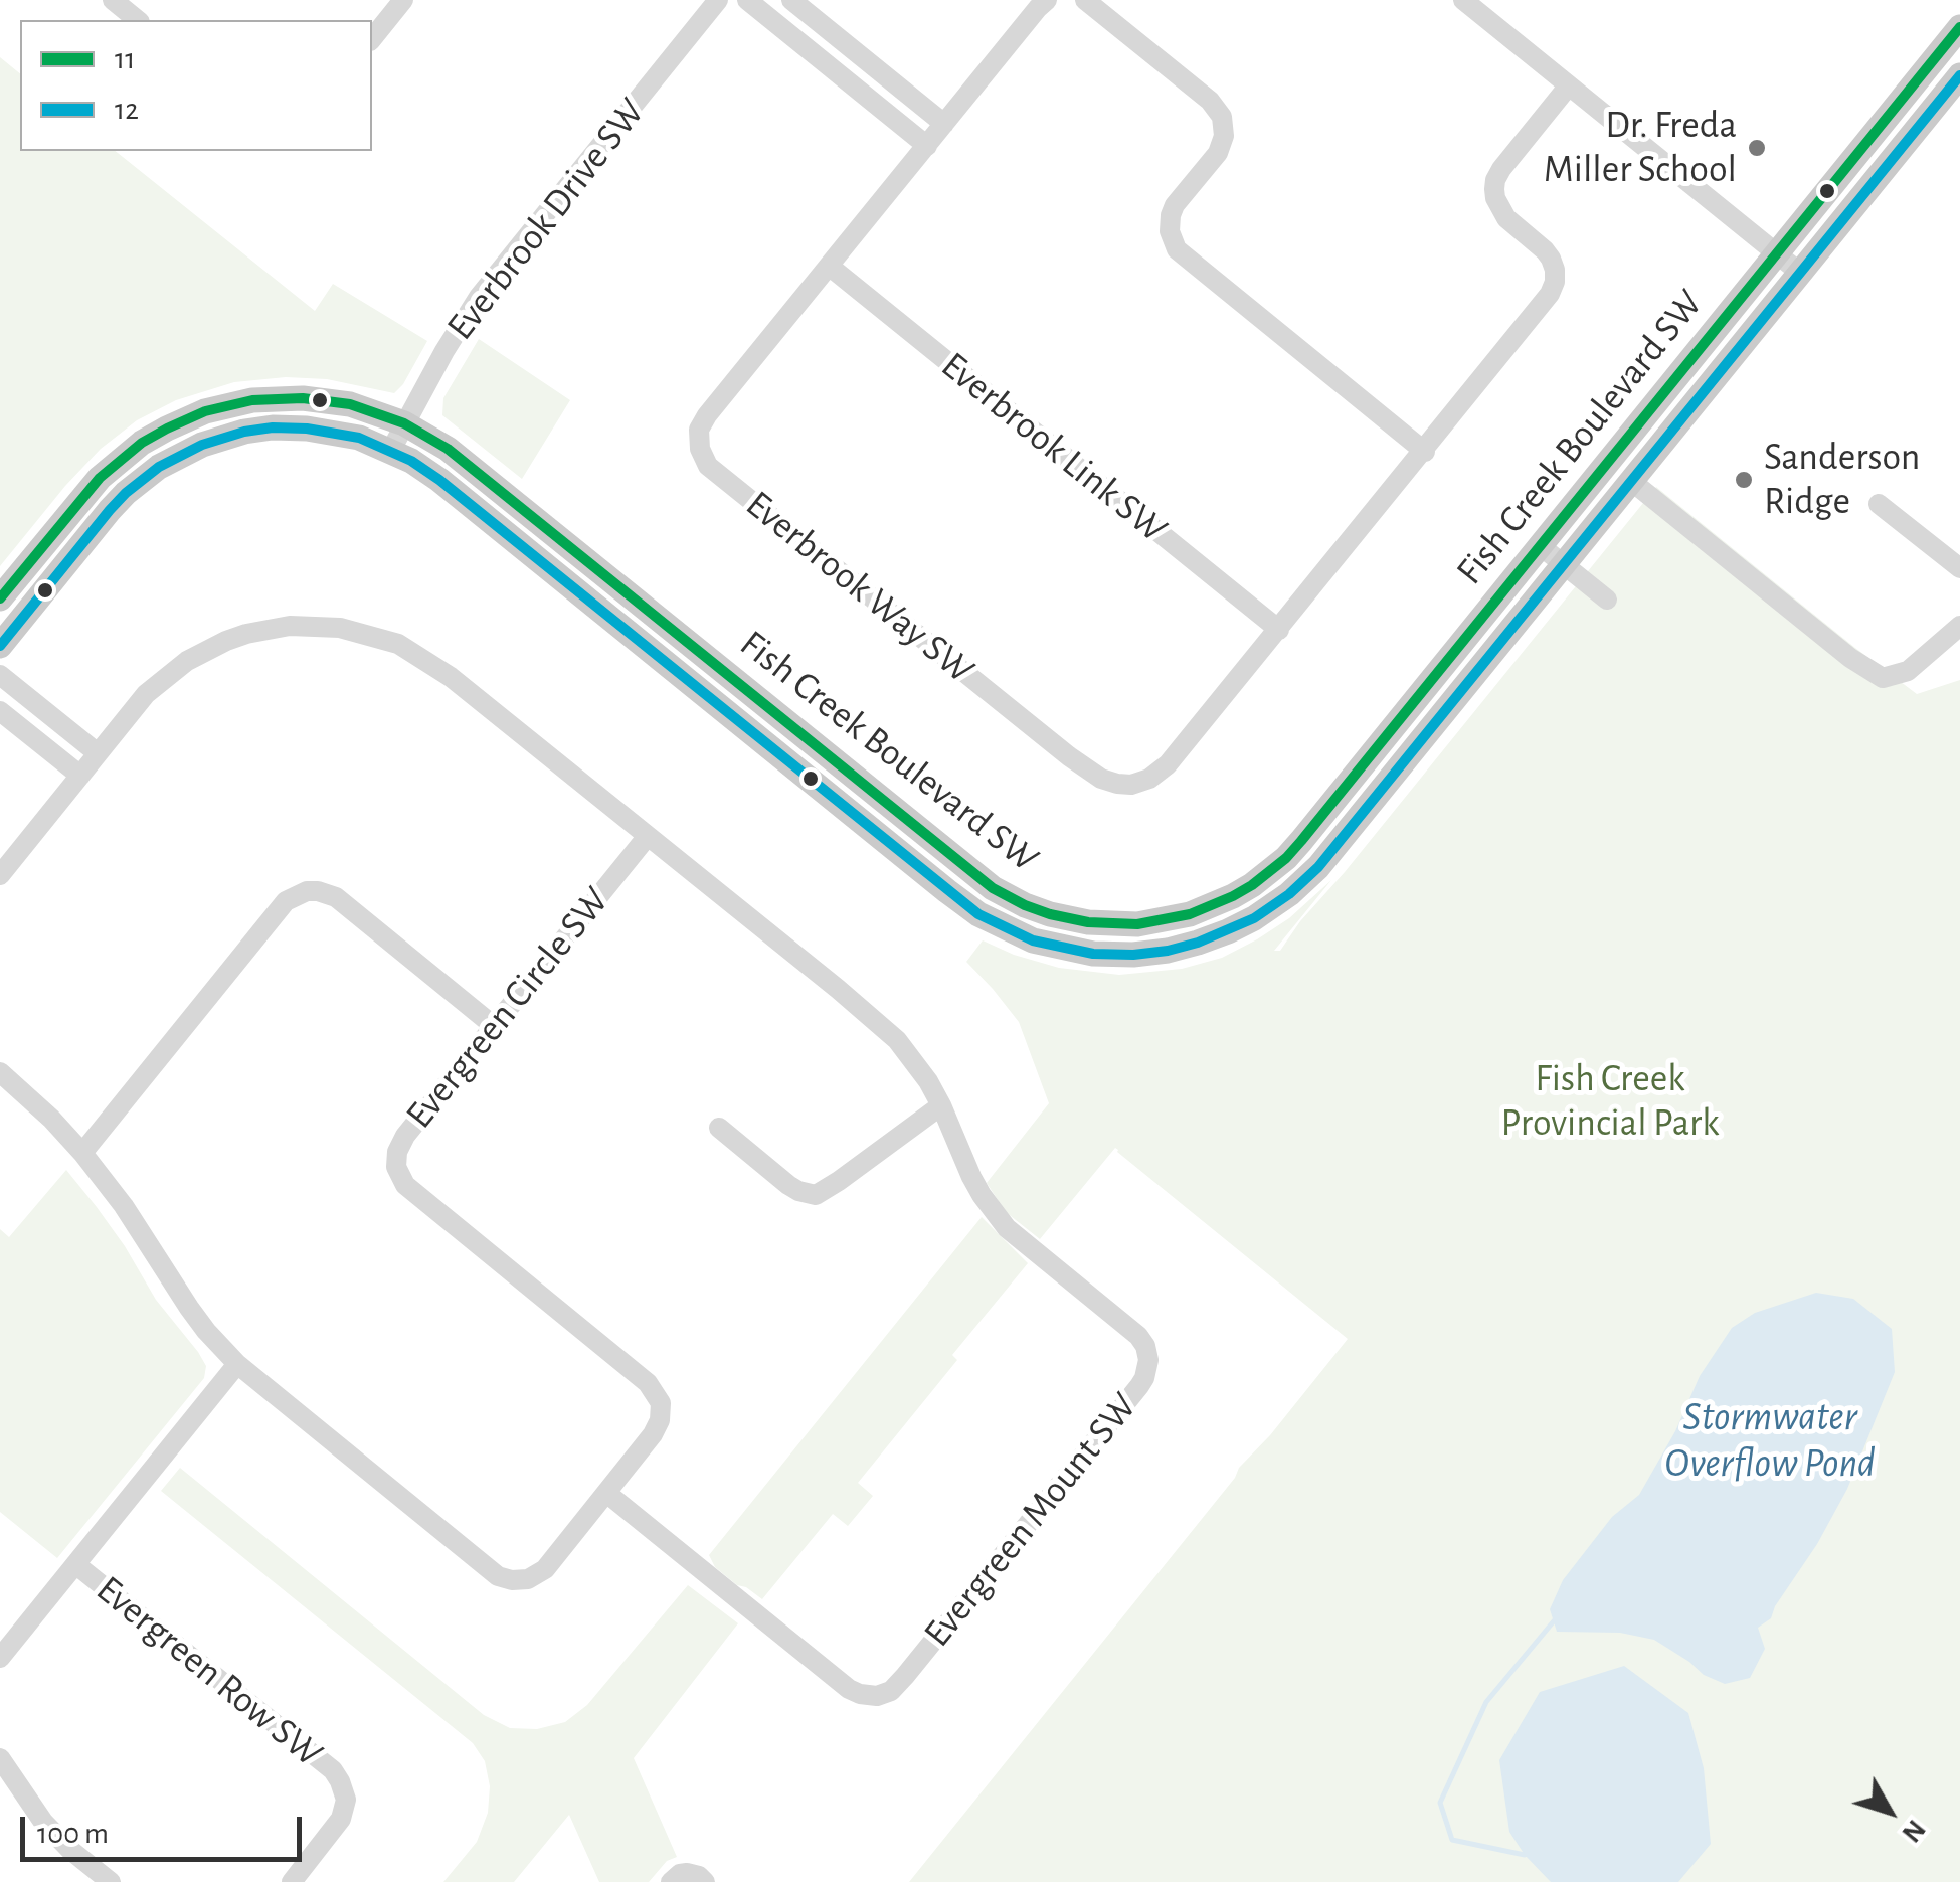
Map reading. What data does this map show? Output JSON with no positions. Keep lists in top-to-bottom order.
{
  "streets": {
    "main road": ["Fish Creek Boulevard SW"],
    "street": [
      "Everbrook Drive SW",
      "Everbrook Link SW",
      "Everbrook Way SW",
      "Evergreen Circle SW",
      "Evergreen Mount SW",
      "Evergreen Row SW"
    ]
  },
  "crossings": [
    ["Everbrook Drive SW", "Fish Creek Boulevard SW"],
    ["Everbrook Link SW", "Everbrook Way SW"],
    ["Evergreen Circle SW", "Evergreen Mount SW"]
  ],
  "water": ["Stormwater Overflow Pond"],
  "parks": ["Fish Creek Provincial Park"],
  "places": ["Dr. Freda Miller School", "Sanderson Ridge"],
  "lines": ["transit line 11", "transit line 12"],
  "legend": ["11", "12"],
  "scale_bar": "100 m",
  "north": "bottom right"
}
